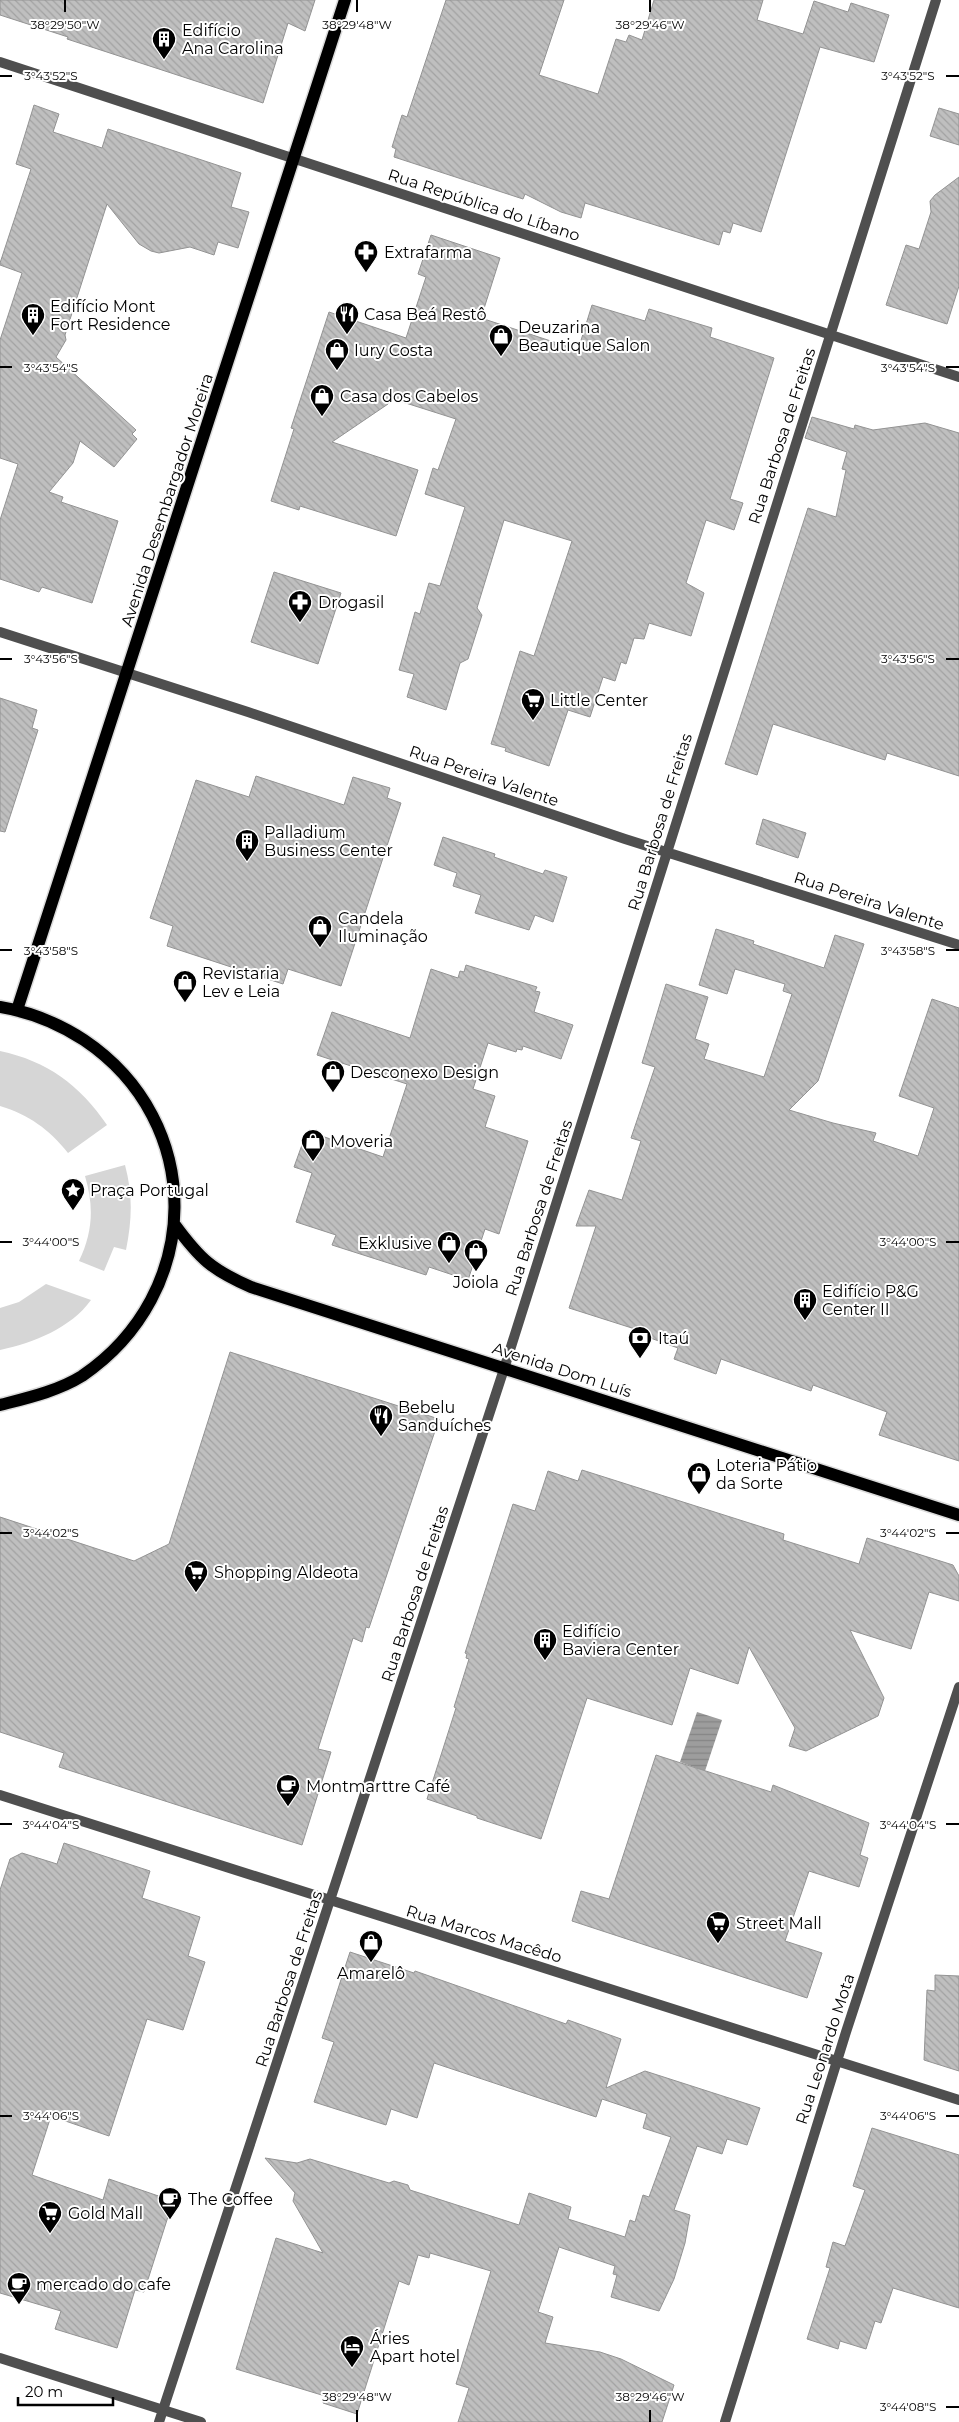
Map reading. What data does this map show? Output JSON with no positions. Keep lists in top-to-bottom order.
{
  "streets": {
    "main road": ["Avenida Desembargador Moreira", "Avenida Dom Luís"],
    "street": [
      "Rua República do Líbano",
      "Rua Barbosa de Freitas",
      "Rua Pereira Valente",
      "Rua Marcos Macêdo",
      "Rua Leonardo Mota"
    ]
  },
  "crossings": [
    ["Rua República do Líbano", "Rua Barbosa de Freitas"],
    ["Rua República do Líbano", "Avenida Desembargador Moreira"],
    ["Rua Barbosa de Freitas", "Rua Pereira Valente"],
    ["Rua Barbosa de Freitas", "Avenida Dom Luís"],
    ["Rua Barbosa de Freitas", "Rua Marcos Macêdo"],
    ["Avenida Desembargador Moreira", "Rua Pereira Valente"],
    ["Rua Marcos Macêdo", "Rua Leonardo Mota"]
  ],
  "places": {
    "building": [
      "Edifício Ana Carolina",
      "Edifício Mont Fort Residence",
      "Palladium Business Center",
      "Edifício P&G Center II",
      "Edifício Baviera Center"
    ],
    "pharmacy": ["Extrafarma", "Drogasil"],
    "restaurant": ["Casa Beá Restô", "Bebelu Sanduíches"],
    "shop": [
      "Deuzarina Beautique Salon",
      "Iury Costa",
      "Casa dos Cabelos",
      "Candela Iluminação",
      "Revistaria Lev e Leia",
      "Desconexo Design",
      "Moveria",
      "Exklusive",
      "Joiola",
      "Loteria Pátio da Sorte",
      "Amarelô"
    ],
    "supermarket": [
      "Little Center",
      "Shopping Aldeota",
      "Street Mall",
      "Gold Mall"
    ],
    "place": ["Praça Portugal"],
    "bank": ["Itaú"],
    "cafe": ["Montmarttre Café", "The Coffee", "mercado do cafe"],
    "hotel": ["Áries Apart hotel"]
  },
  "scale_bar": "20 m",
  "coordinates": [
    "38°29'50\"W",
    "38°29'48\"W",
    "38°29'46\"W",
    "3°43'52\"S",
    "3°43'54\"S",
    "3°43'56\"S",
    "3°43'58\"S",
    "3°44'00\"S",
    "3°44'02\"S",
    "3°44'04\"S",
    "3°44'06\"S",
    "3°44'08\"S"
  ]
}
